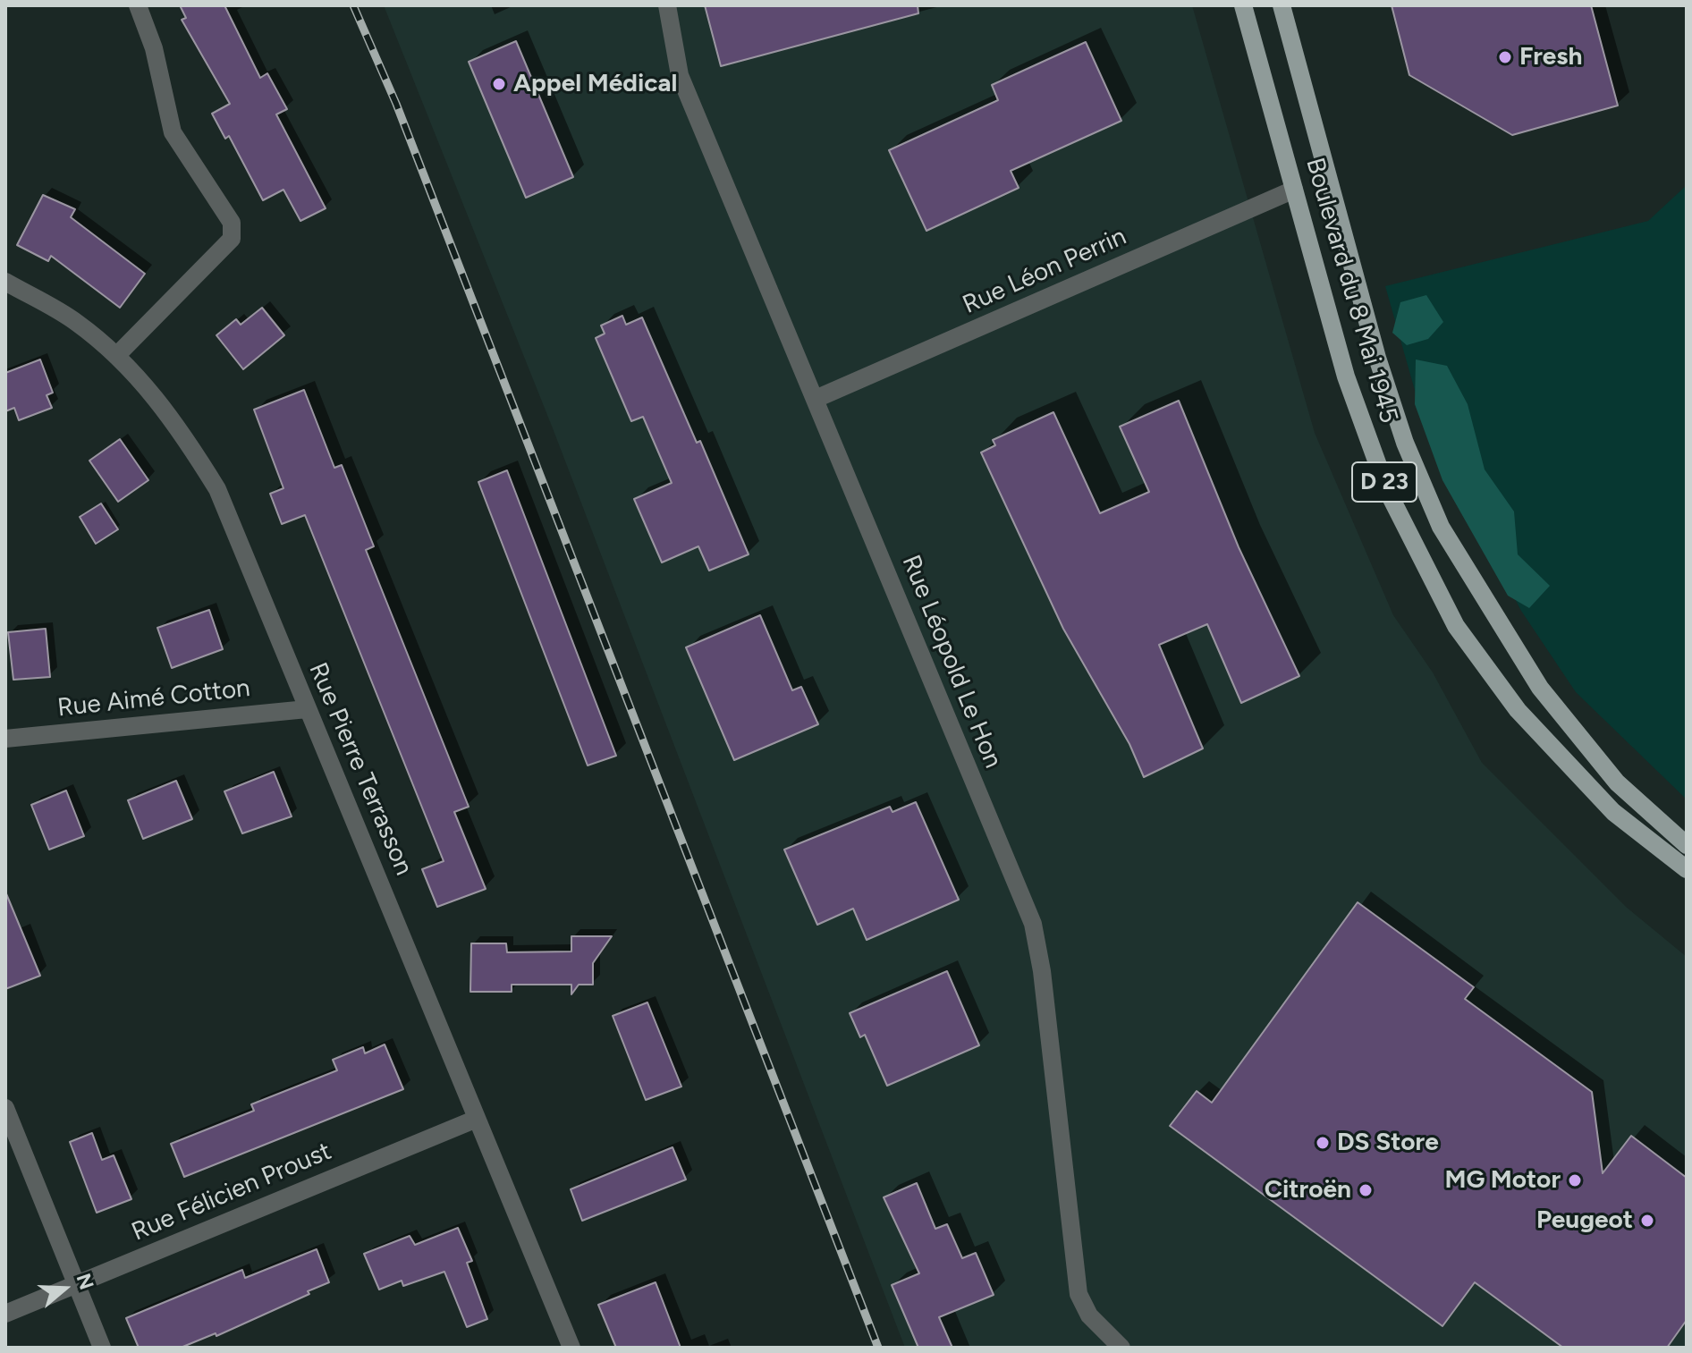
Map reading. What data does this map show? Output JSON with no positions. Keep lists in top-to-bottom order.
{
  "streets": {
    "main road": ["Boulevard du 8 Mai 1945", "D 23"],
    "street": [
      "Rue Léon Perrin",
      "Rue Léopold Le Hon",
      "Rue Aimé Cotton",
      "Rue Pierre Terrasson",
      "Rue Félicien Proust"
    ]
  },
  "crossings": [
    ["Rue Léon Perrin", "Boulevard du 8 Mai 1945"],
    ["Rue Léon Perrin", "Rue Léopold Le Hon"],
    ["Rue Aimé Cotton", "Rue Pierre Terrasson"],
    ["Rue Pierre Terrasson", "Rue Félicien Proust"]
  ],
  "places": [
    "Fresh",
    "Appel Médical",
    "DS Store",
    "MG Motor",
    "Citroën",
    "Peugeot"
  ],
  "north": "right"
}
